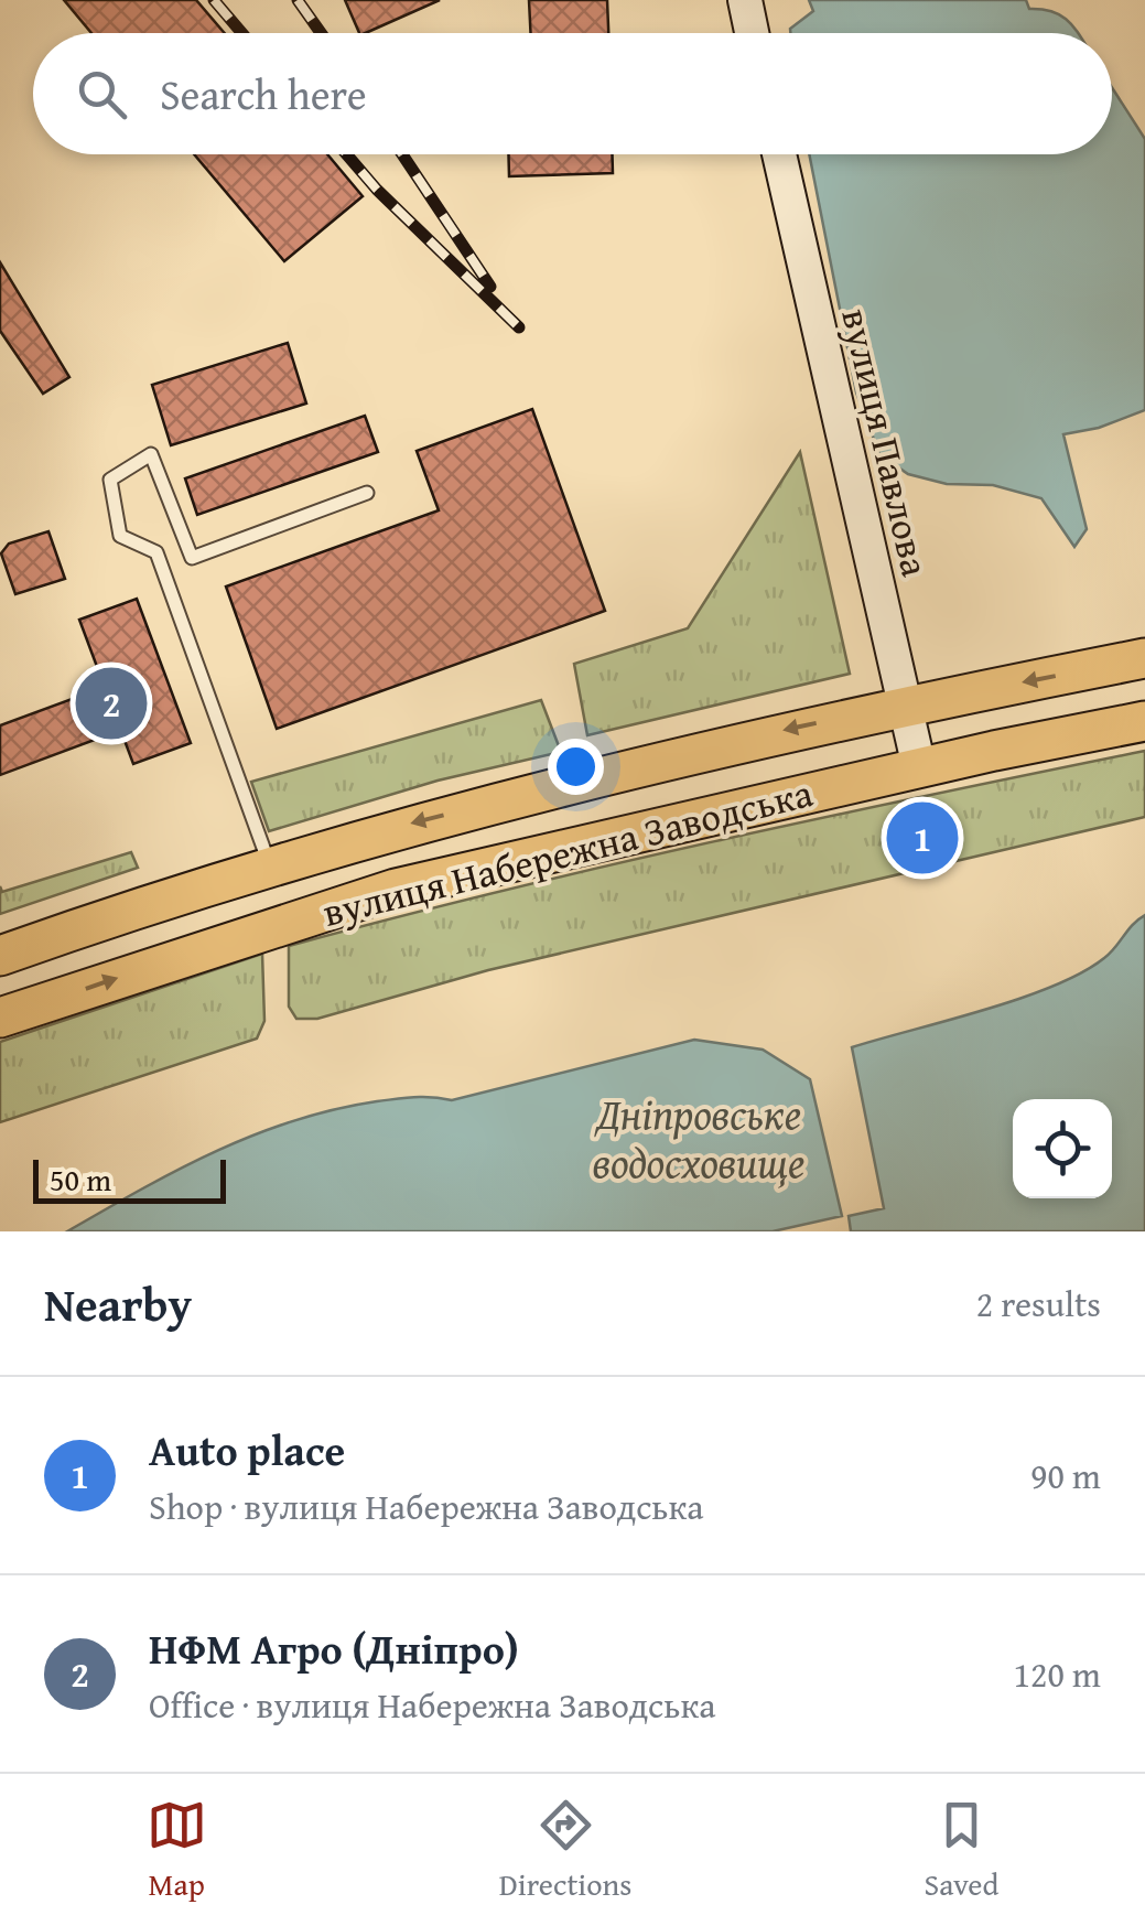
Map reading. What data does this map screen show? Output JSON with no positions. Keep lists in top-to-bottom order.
{
  "streets": {
    "main road": ["вулиця Павлова", "вулиця Набережна Заводська"]
  },
  "crossings": [
    ["вулиця Павлова", "вулиця Набережна Заводська"]
  ],
  "water": ["Дніпровське водосховище"],
  "scale_bar": "50 m",
  "page": {
    "search": "Search here",
    "pins": ["2", "1"],
    "scale": "50 m",
    "heading": ["Nearby", "2 results"],
    "list": [
      {
        "mark": "1",
        "name": "Auto place",
        "note": "Shop · вулиця Набережна Заводська",
        "value": "90 m"
      },
      {
        "mark": "2",
        "name": "НФМ Агро (Дніпро)",
        "note": "Office · вулиця Набережна Заводська",
        "value": "120 m"
      }
    ],
    "nav": ["Map", "Directions", "Saved"]
  }
}
